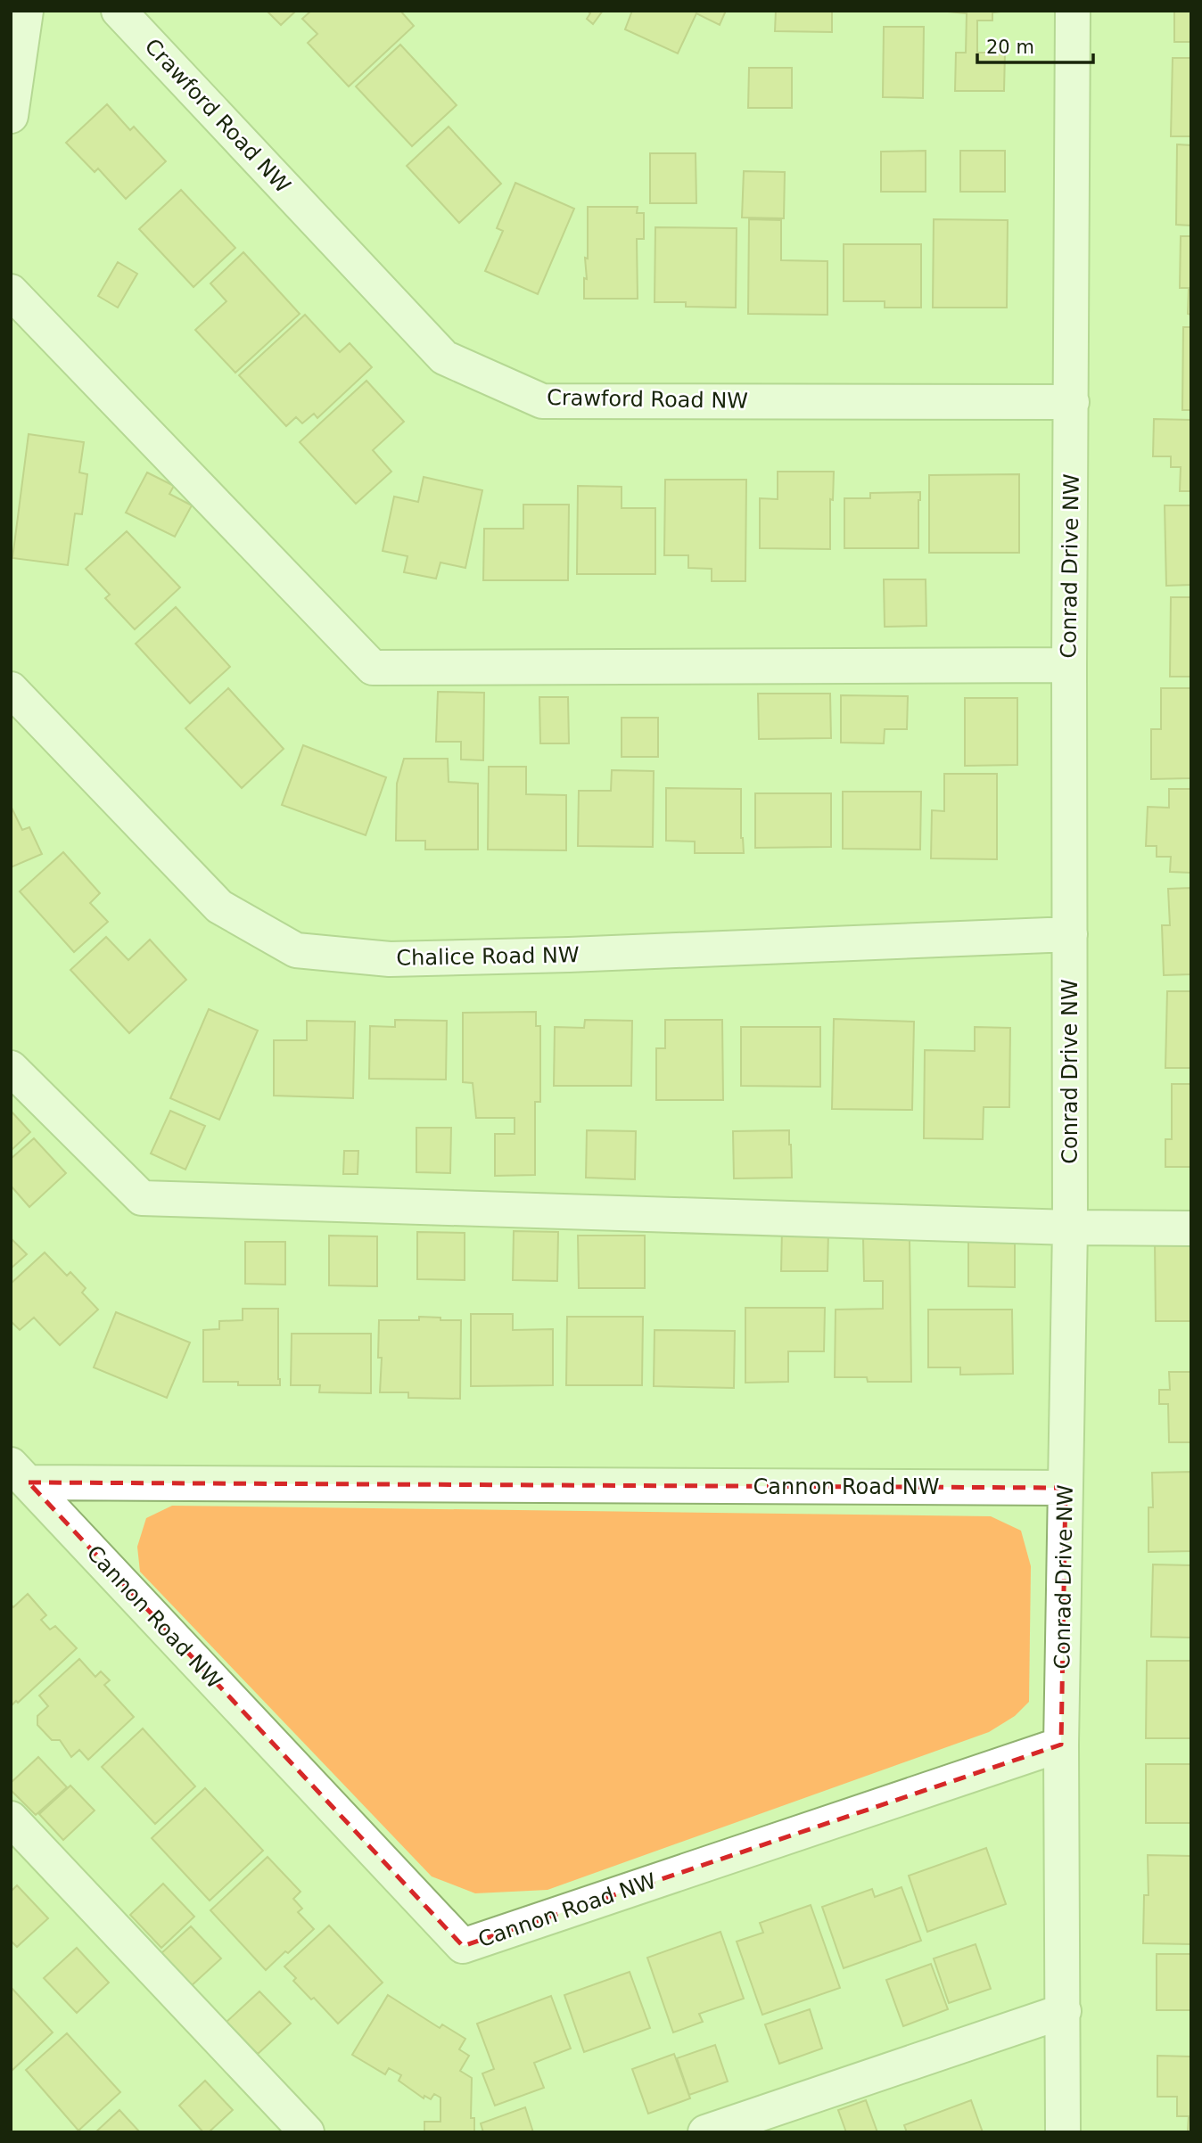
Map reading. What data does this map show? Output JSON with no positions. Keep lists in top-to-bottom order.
{
  "streets": {
    "street": [
      "Crawford Road NW",
      "Conrad Drive NW",
      "Chalice Road NW",
      "Cannon Road NW"
    ]
  },
  "crossings": [
    ["Crawford Road NW", "Conrad Drive NW"],
    ["Conrad Drive NW", "Chalice Road NW"],
    ["Conrad Drive NW", "Cannon Road NW"]
  ],
  "scale_bar": "20 m"
}
